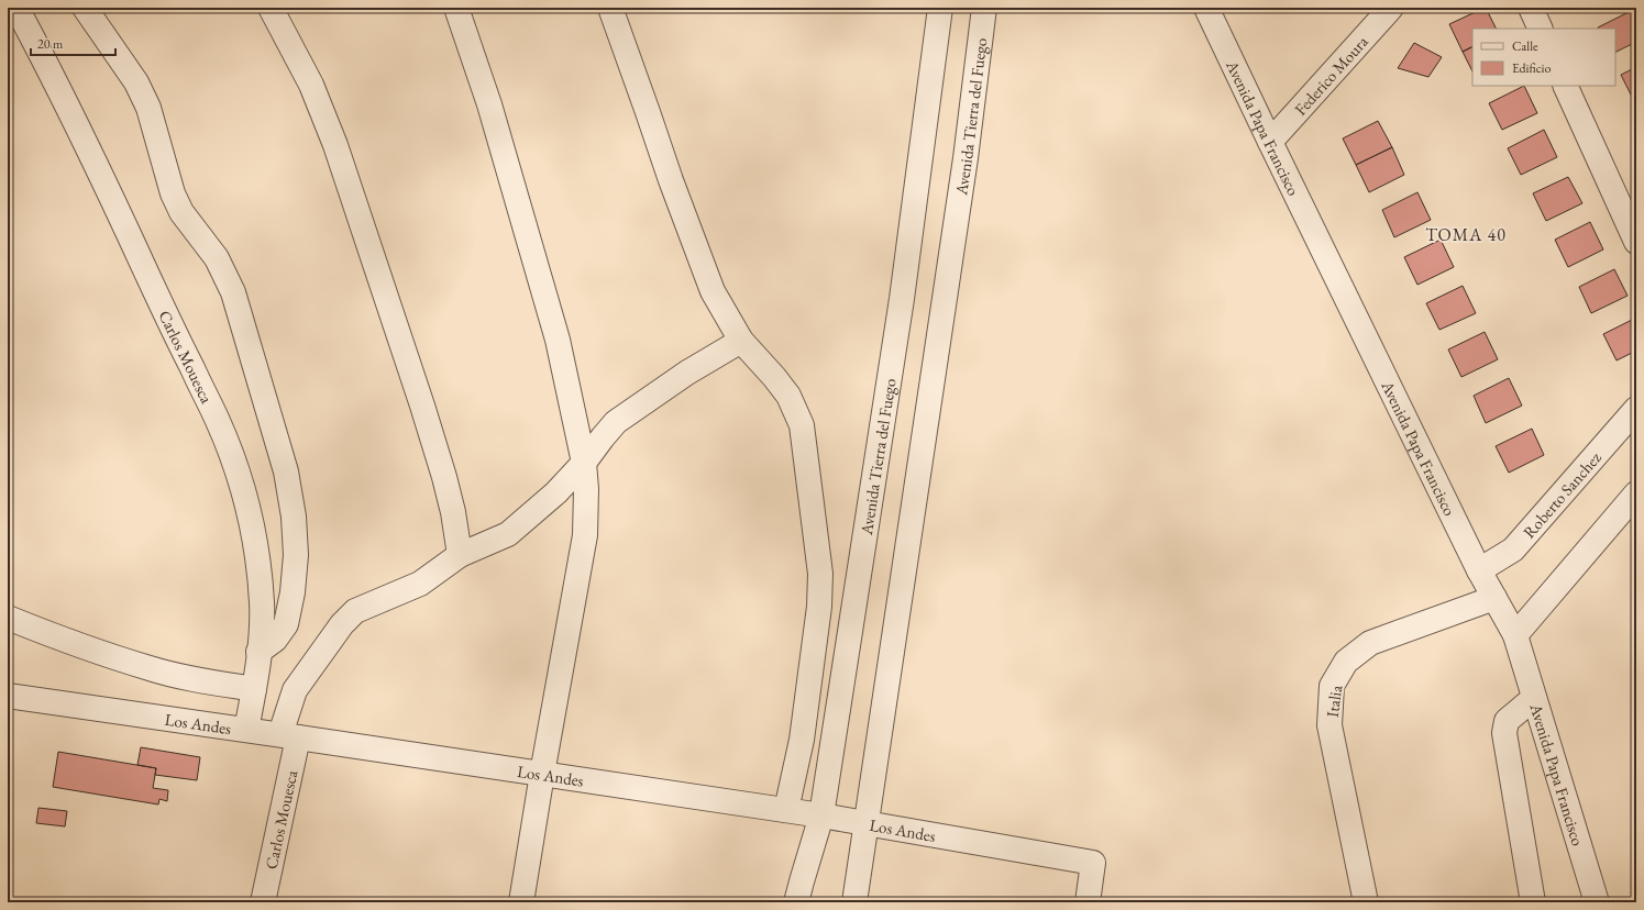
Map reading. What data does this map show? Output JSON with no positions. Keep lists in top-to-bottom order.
{
  "streets": {
    "street": [
      "Federico Moura",
      "Avenida Tierra del Fuego",
      "Avenida Papa Francisco",
      "Carlos Mouesca",
      "Roberto Sanchez",
      "Italia",
      "Los Andes"
    ]
  },
  "crossings": [
    ["Federico Moura", "Avenida Papa Francisco"],
    ["Avenida Tierra del Fuego", "Los Andes"],
    ["Avenida Papa Francisco", "Roberto Sanchez"],
    ["Avenida Papa Francisco", "Italia"],
    ["Carlos Mouesca", "Los Andes"]
  ],
  "districts": ["TOMA 40"],
  "legend": ["Calle", "Edificio"],
  "scale_bar": "20 m"
}
